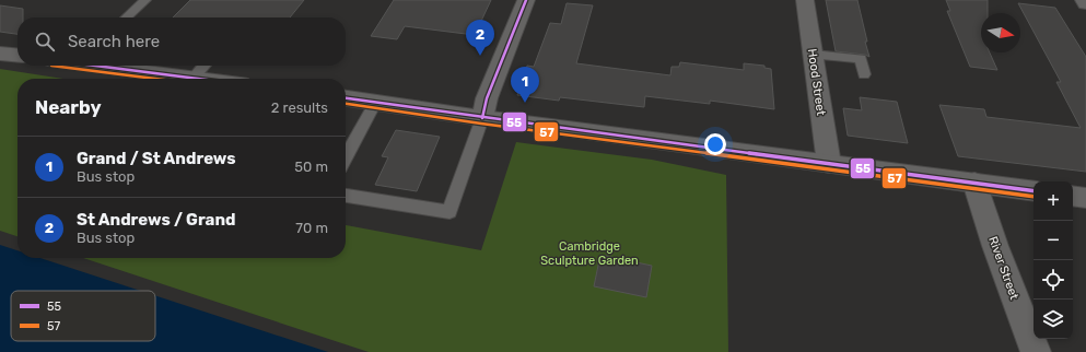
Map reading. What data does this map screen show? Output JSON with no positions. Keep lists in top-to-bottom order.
{
  "streets": {
    "street": ["Hood Street", "River Street"]
  },
  "parks": ["Cambridge Sculpture Garden"],
  "lines": ["transit line 55", "transit line 57"],
  "legend": ["55", "57"],
  "north": "right",
  "page": {
    "search": "Search here",
    "pins": ["2", "1"],
    "heading": ["Nearby", "2 results"],
    "list": [
      {
        "mark": "1",
        "name": "Grand / St Andrews",
        "note": "Bus stop",
        "value": "50 m"
      },
      {
        "mark": "2",
        "name": "St Andrews / Grand",
        "note": "Bus stop",
        "value": "70 m"
      }
    ],
    "map_buttons": ["+", "−"]
  }
}
